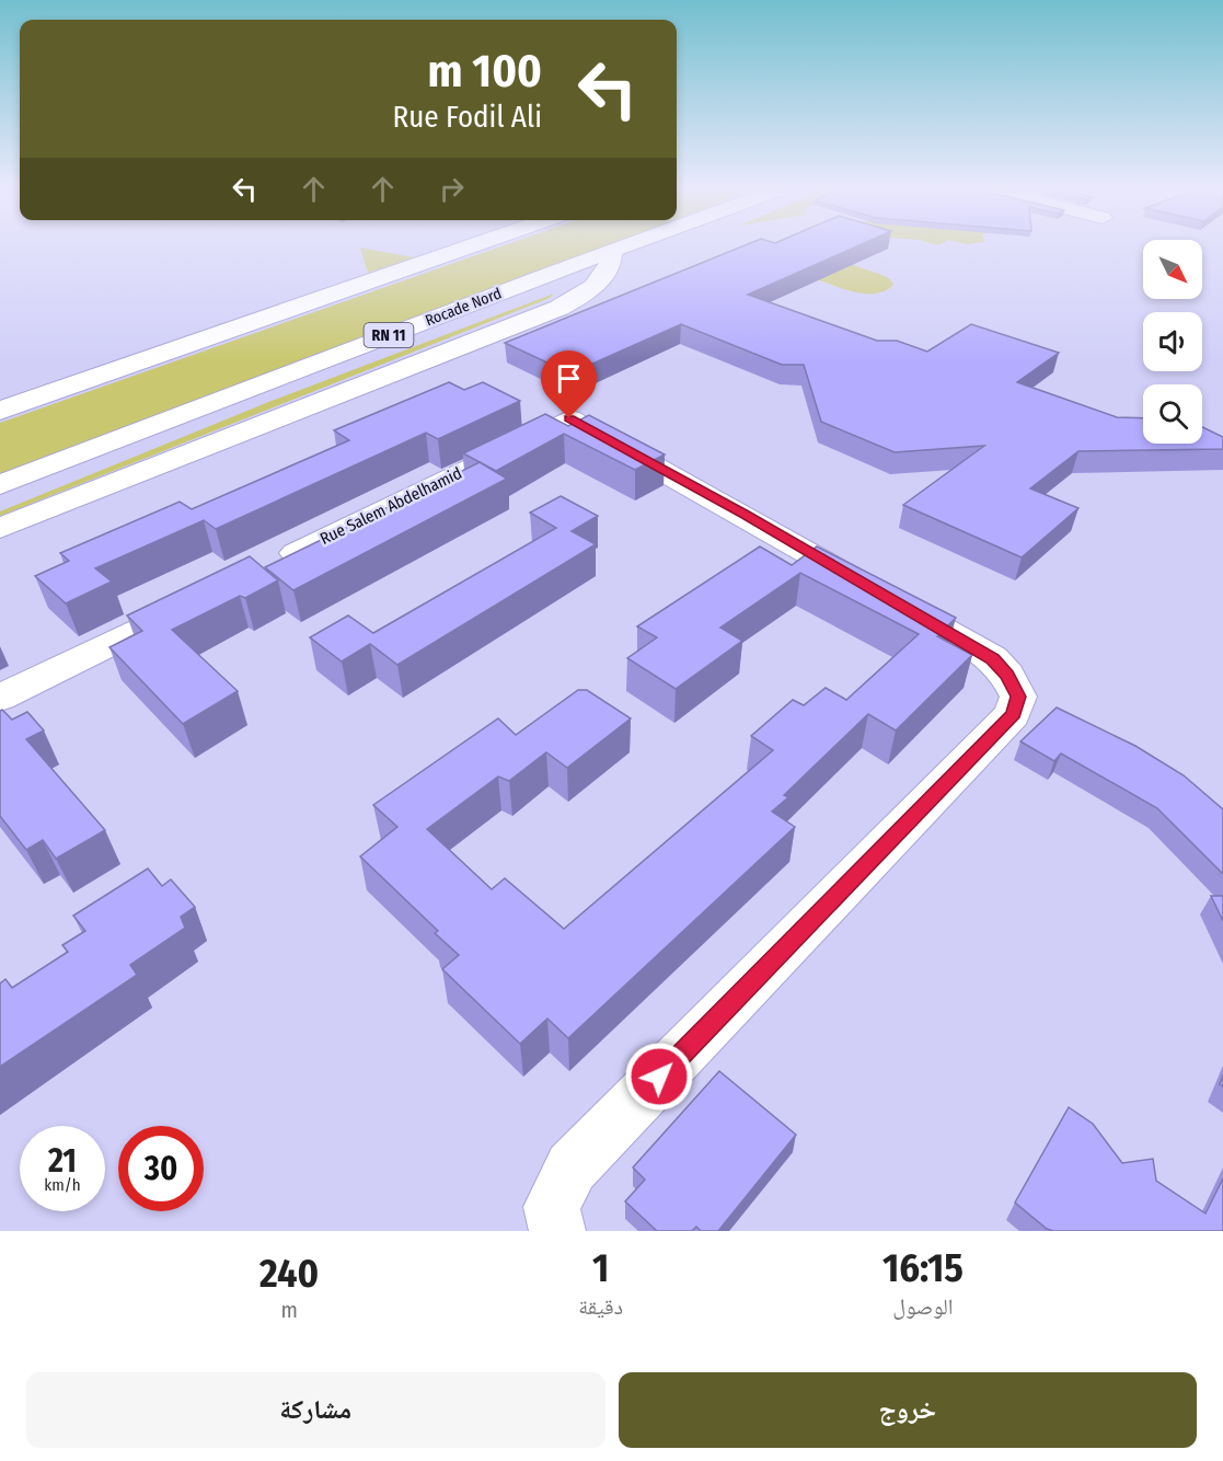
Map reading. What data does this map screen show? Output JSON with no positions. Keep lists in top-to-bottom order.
{
  "streets": {
    "highway": ["Rocade Nord", "RN 11"],
    "street": ["Rue Salem Abdelhamid"]
  },
  "north": "bottom right",
  "page": {
    "turn": ["100 m", "Rue Fodil Ali"],
    "speed": "21 km/h",
    "limit": "30",
    "eta": [
      "16:15",
      "الوصول",
      "1",
      "دقيقة",
      "240",
      "m"
    ],
    "buttons": ["خروج", "مشاركة"]
  }
}
